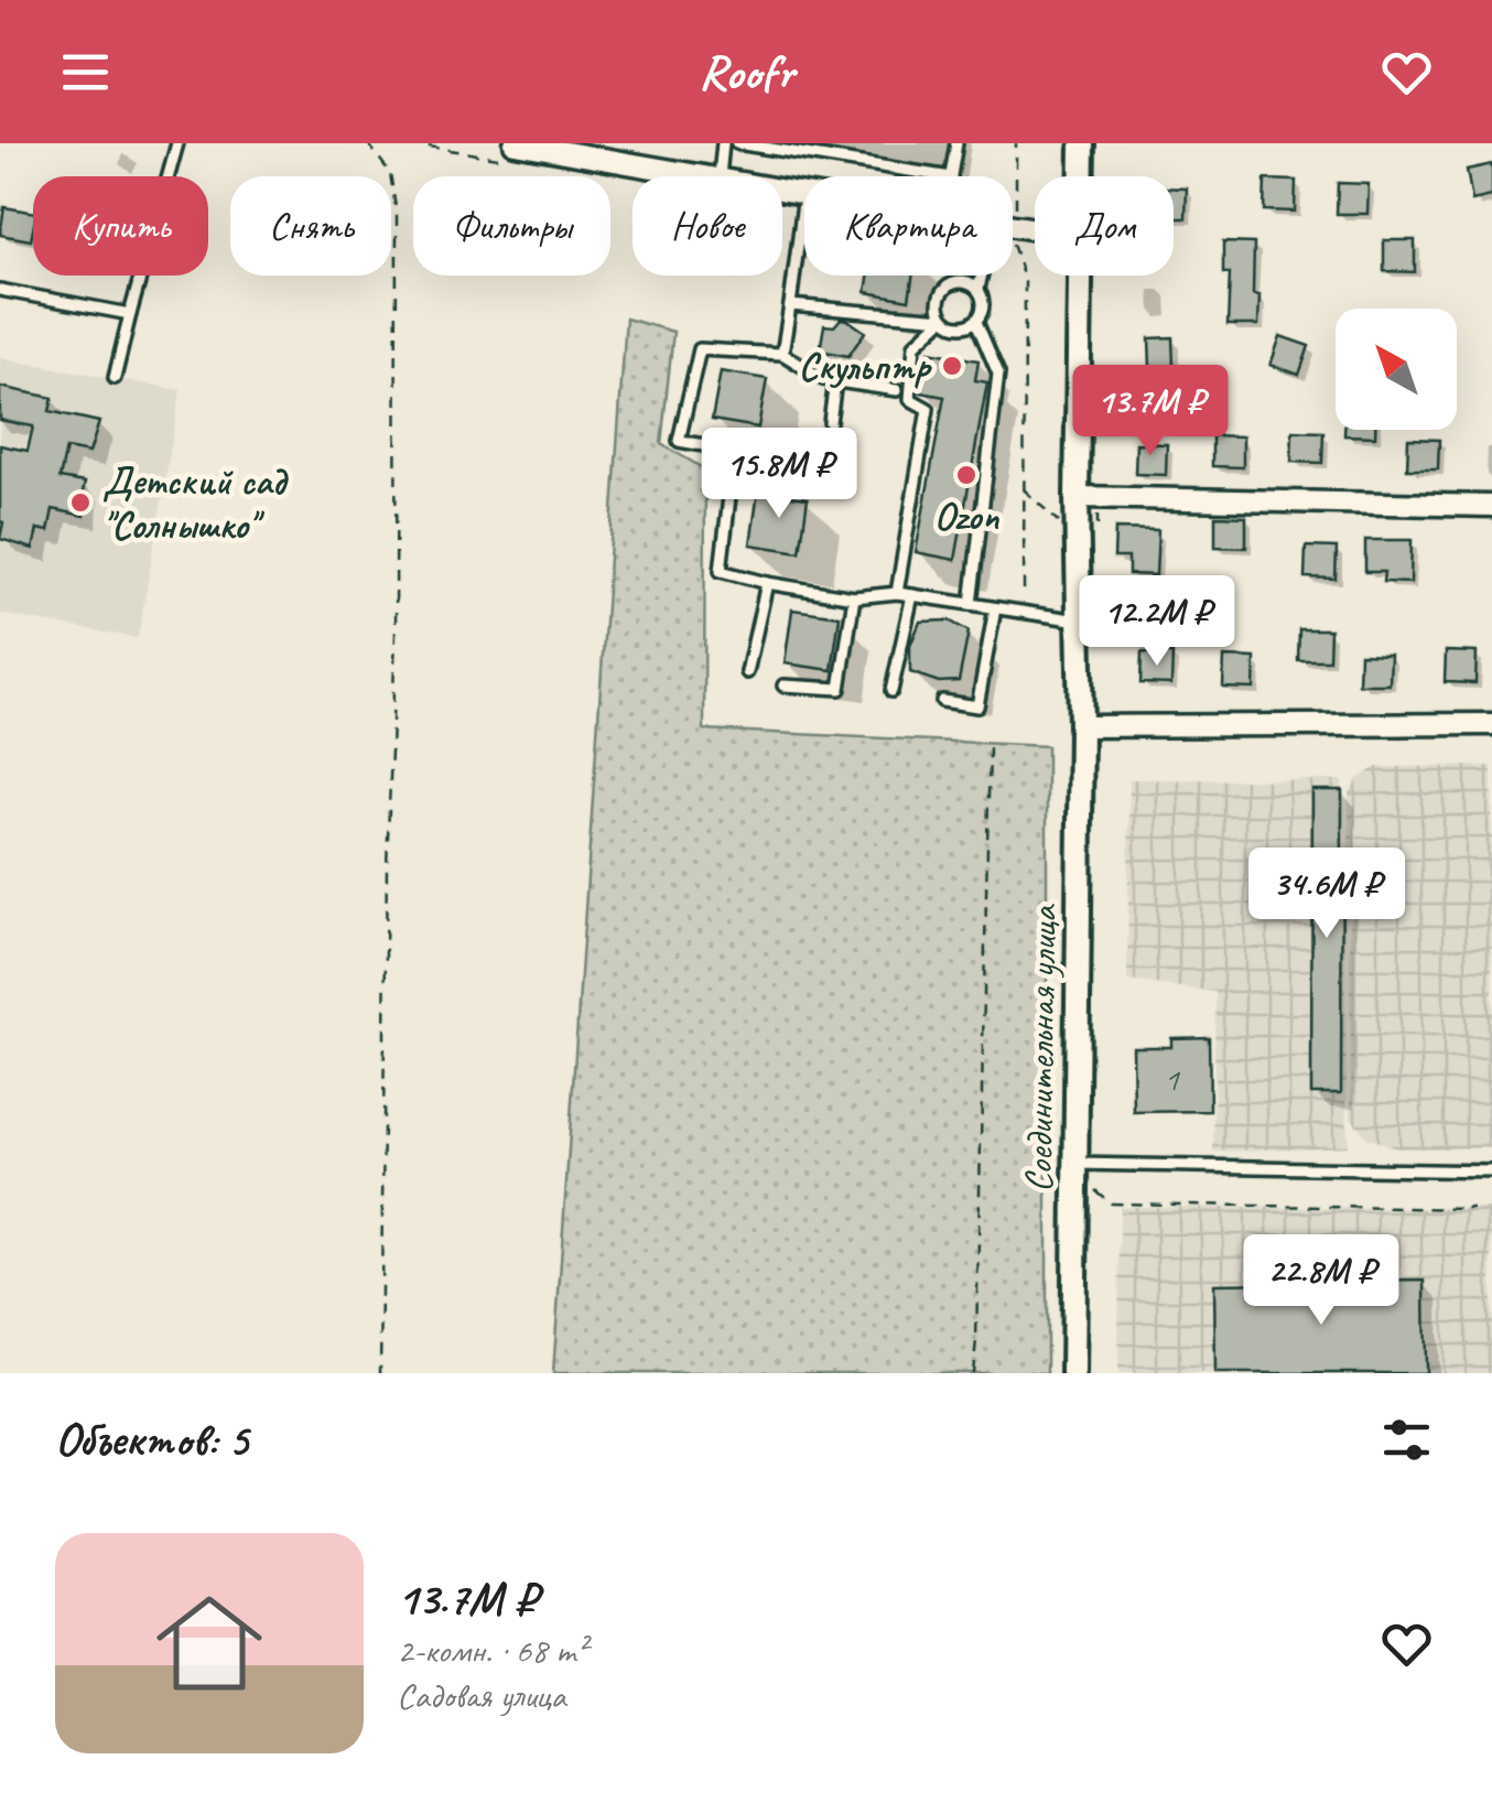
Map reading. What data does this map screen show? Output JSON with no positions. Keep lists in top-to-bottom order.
{
  "streets": {
    "street": ["Соединительная улица"]
  },
  "places": ["Скульптр", "Ozon", "Детский сад \"Солнышко\""],
  "house_numbers": ["1"],
  "north": "top left",
  "page": {
    "header": "Roofr",
    "chip": [
      "Купить",
      "Снять",
      "Фильтры",
      "Новое",
      "Квартира",
      "Дом"
    ],
    "price": [
      "13.7M ₽",
      "15.8M ₽",
      "12.2M ₽",
      "34.6M ₽",
      "22.8M ₽"
    ],
    "heading": "Объектов: 5",
    "list": [
      {
        "name": "13.7M ₽",
        "note": "2-комн. · 68 m² · Садовая улица"
      }
    ]
  }
}
